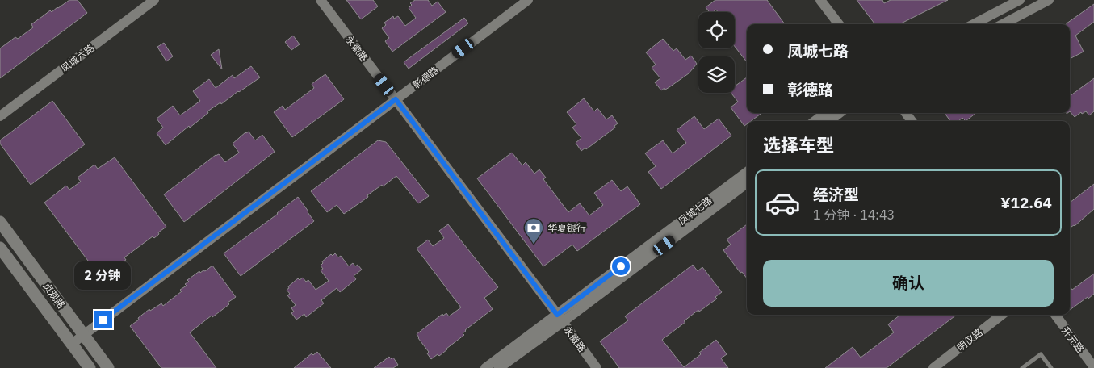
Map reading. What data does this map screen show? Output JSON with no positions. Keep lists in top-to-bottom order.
{
  "streets": {
    "main road": ["贞观路"],
    "street": [
      "永徽路",
      "凤城六路",
      "彰德路",
      "凤城七路",
      "明仪路",
      "开元路"
    ]
  },
  "crossings": [
    ["永徽路", "彰德路"],
    ["永徽路", "凤城七路"],
    ["彰德路", "贞观路"]
  ],
  "places": {
    "bank": ["华夏银行"]
  },
  "page": {
    "banner": ["凤城七路", "彰德路"],
    "heading": "选择车型",
    "list": [
      {
        "name": "经济型",
        "note": "1 分钟 · 14:43",
        "value": "¥12.64"
      }
    ],
    "buttons": "确认",
    "bubble": "2 分钟"
  }
}
